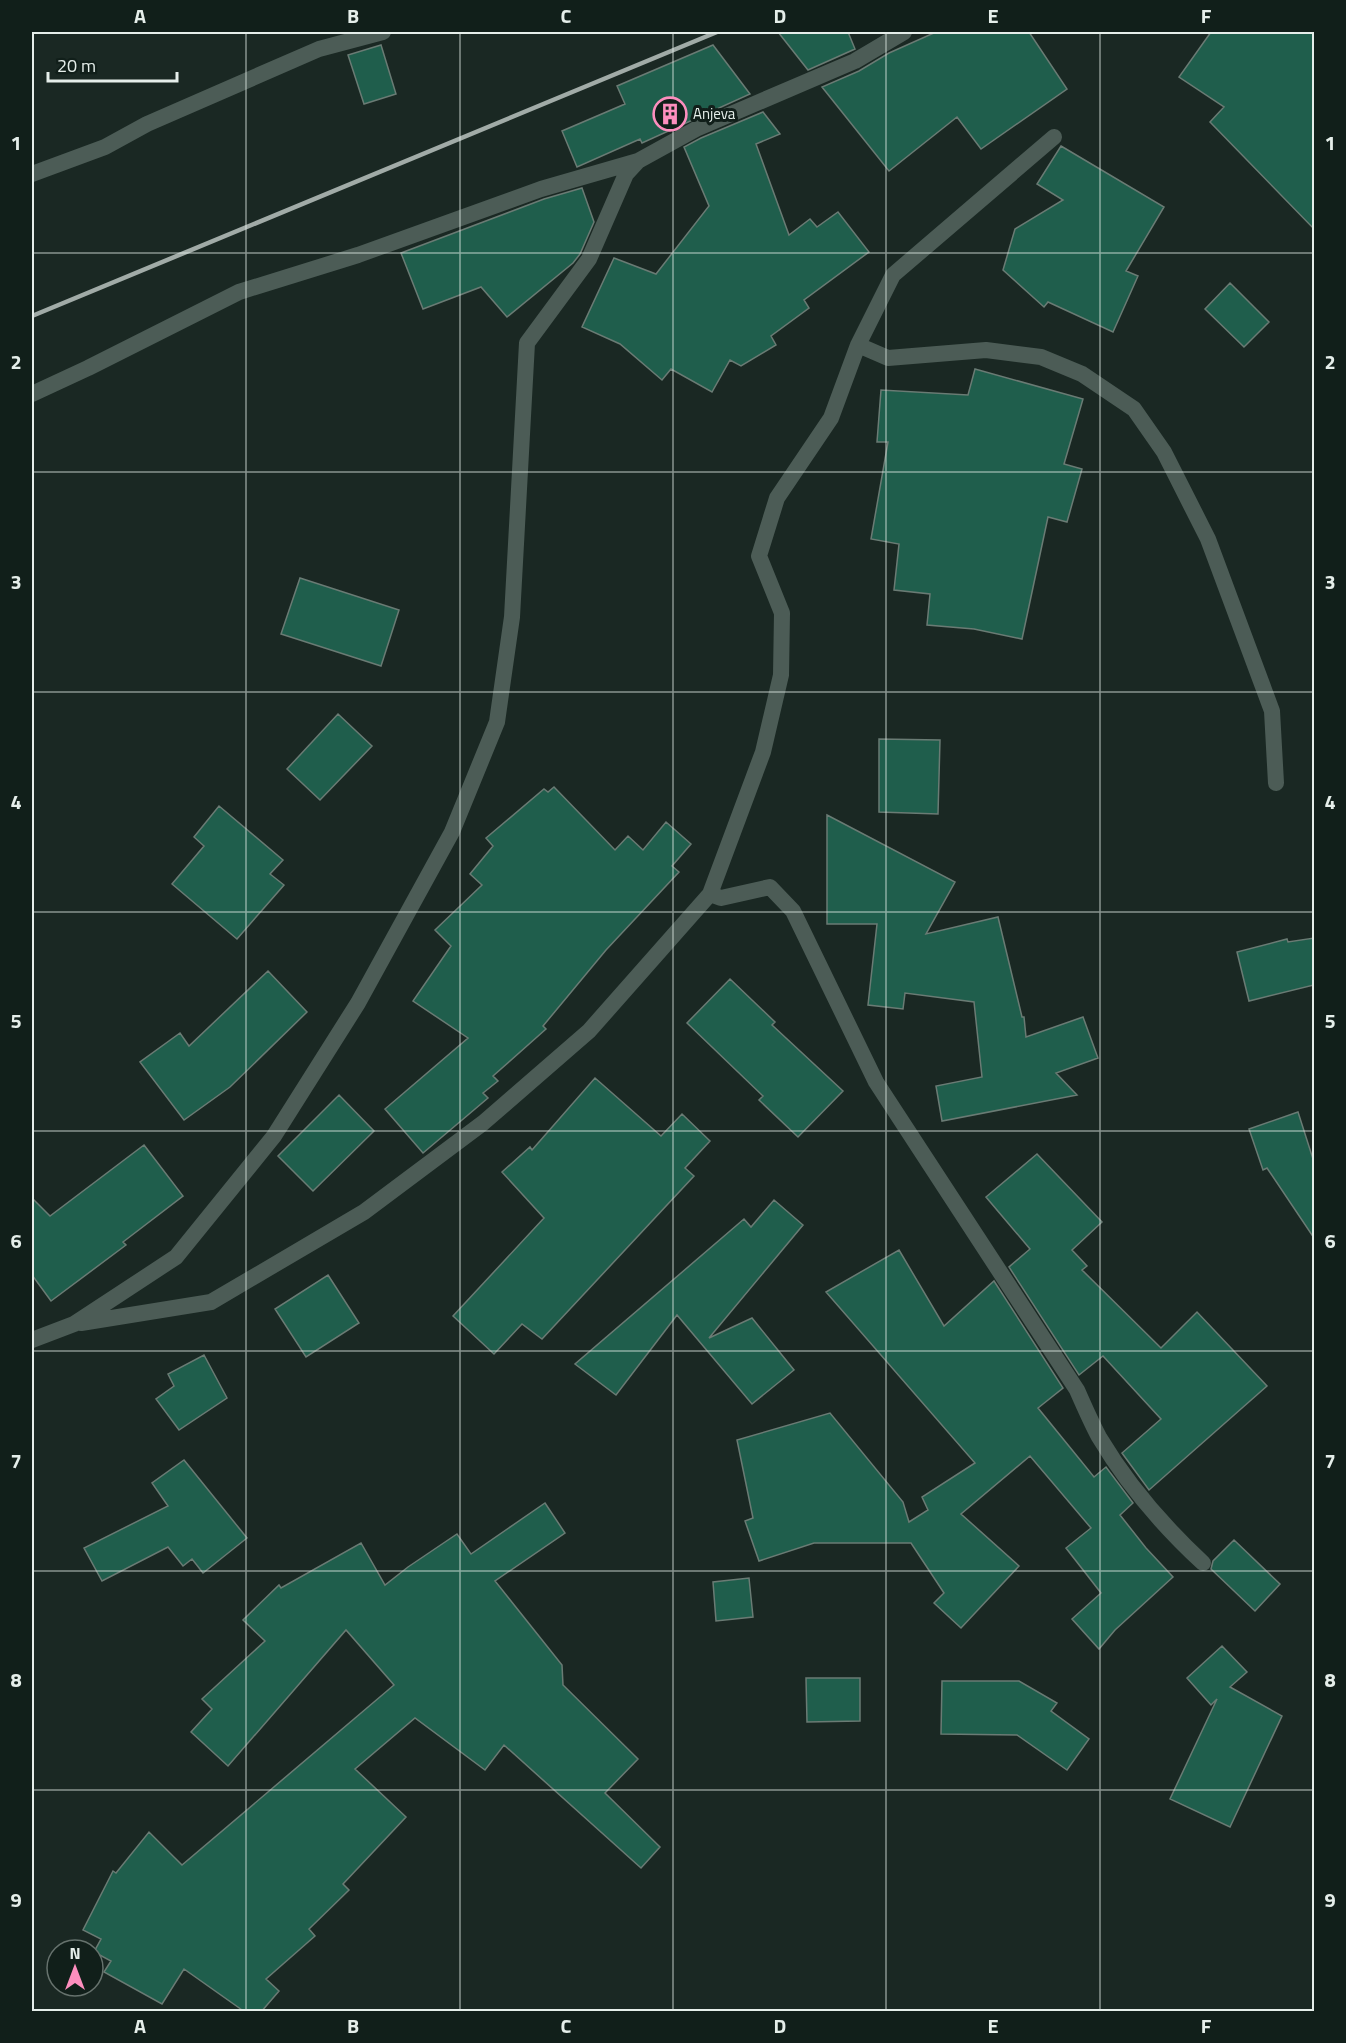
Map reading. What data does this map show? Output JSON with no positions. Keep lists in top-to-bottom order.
{
  "places": {
    "building": ["Anjeva"]
  },
  "scale_bar": "20 m",
  "north": "top",
  "grid": {
    "columns": [
      "A",
      "B",
      "C",
      "D",
      "E",
      "F"
    ],
    "rows": [
      "1",
      "2",
      "3",
      "4",
      "5",
      "6",
      "7",
      "8",
      "9"
    ]
  }
}
